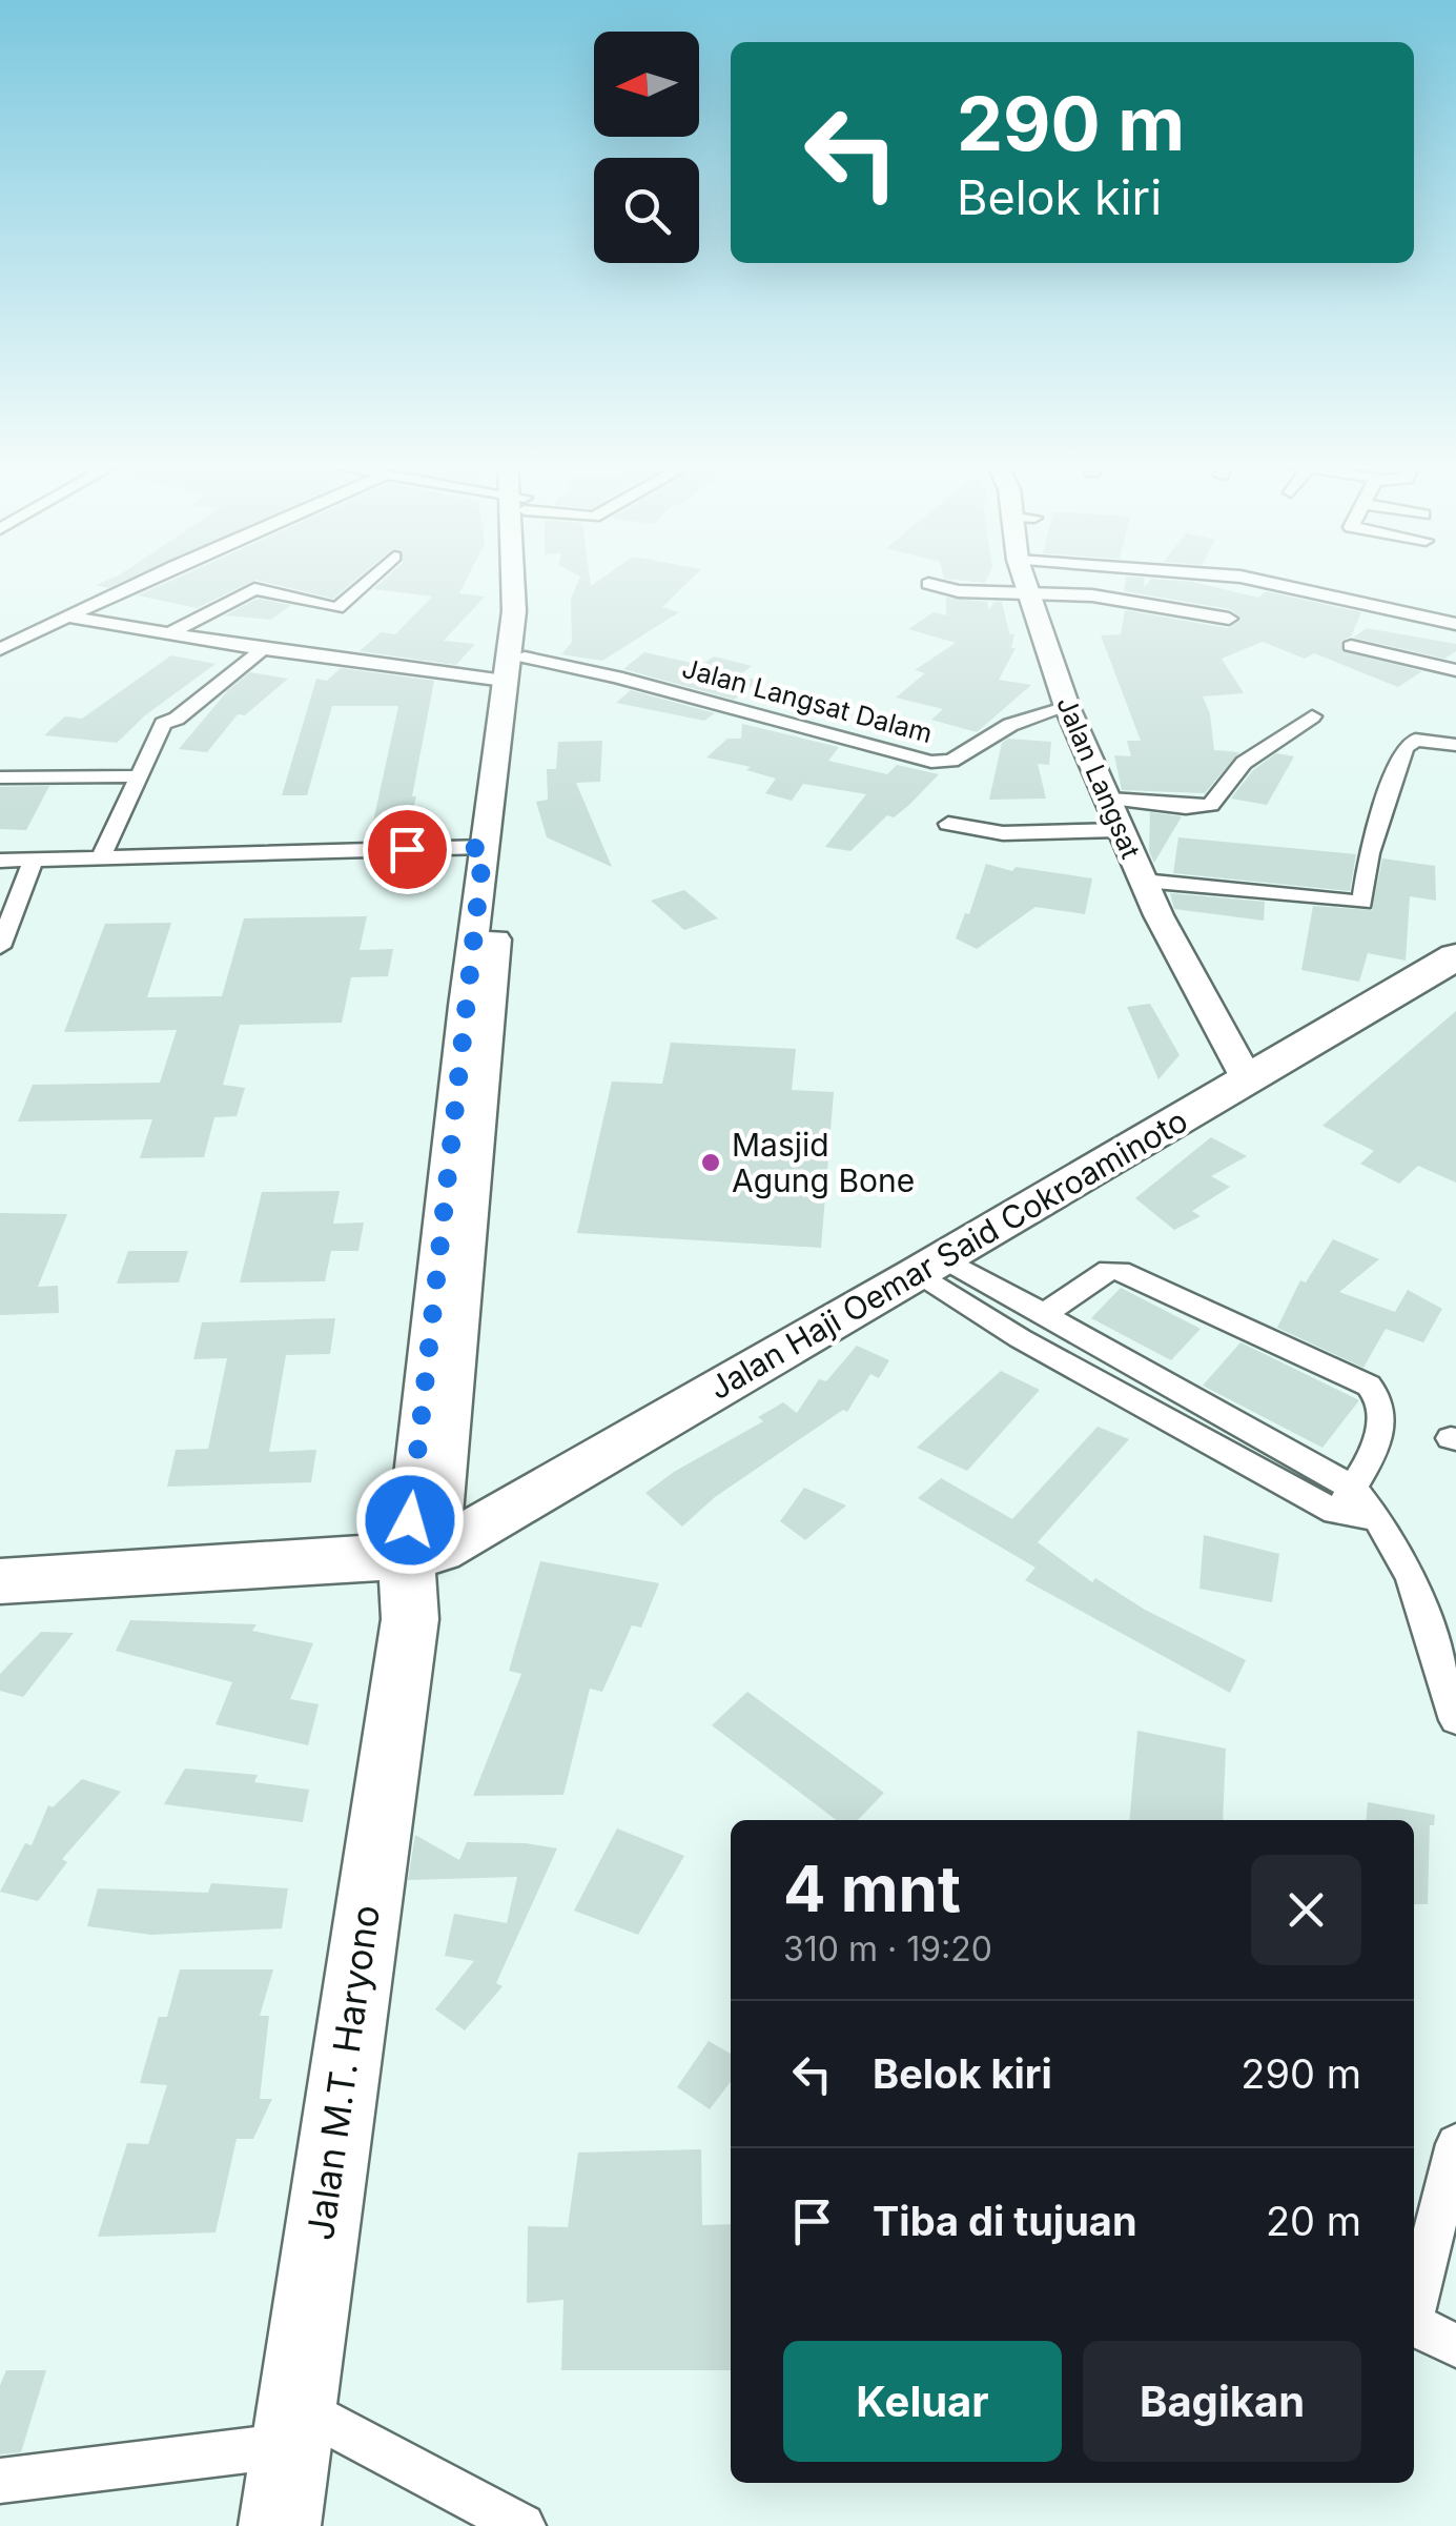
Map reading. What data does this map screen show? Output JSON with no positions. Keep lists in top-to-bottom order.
{
  "streets": {
    "highway": ["Jalan Haji Oemar Said Cokroaminoto", "Jalan M.T. Haryono"],
    "main road": ["Jalan Langsat"],
    "street": ["Jalan Langsat Dalam"]
  },
  "crossings": [
    ["Jalan Langsat Dalam", "Jalan Langsat"],
    ["Jalan Langsat", "Jalan Haji Oemar Said Cokroaminoto"],
    ["Jalan Haji Oemar Said Cokroaminoto", "Jalan M.T. Haryono"]
  ],
  "places": ["Masjid Agung Bone"],
  "north": "left",
  "page": {
    "turn": ["290 m", "Belok kiri"],
    "heading": ["4 mnt", "310 m · 19:20"],
    "list": [
      {
        "name": "Belok kiri",
        "value": "290 m"
      },
      {
        "name": "Tiba di tujuan",
        "value": "20 m"
      }
    ],
    "buttons": ["Keluar", "Bagikan"]
  }
}
